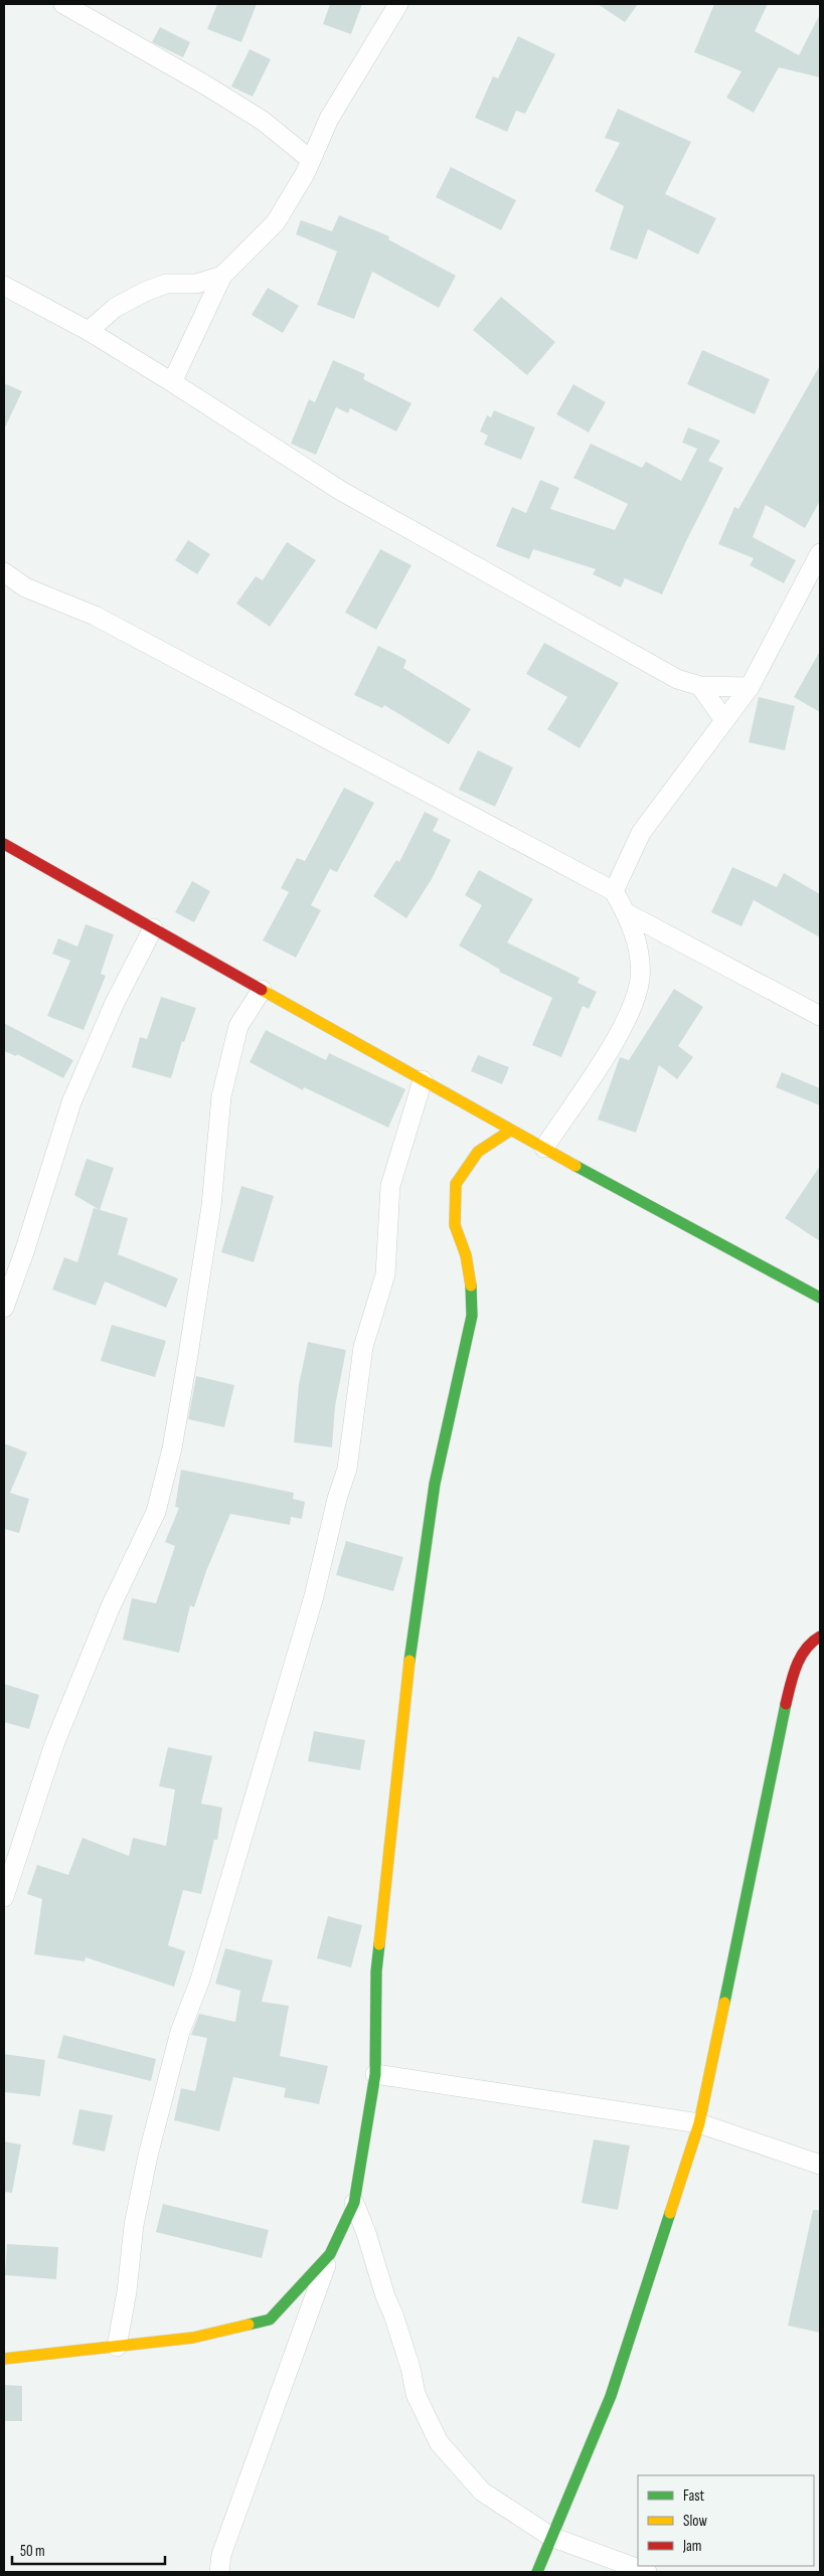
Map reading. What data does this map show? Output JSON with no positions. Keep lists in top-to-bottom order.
{
  "legend": ["Fast", "Slow", "Jam"],
  "scale_bar": "50 m"
}
